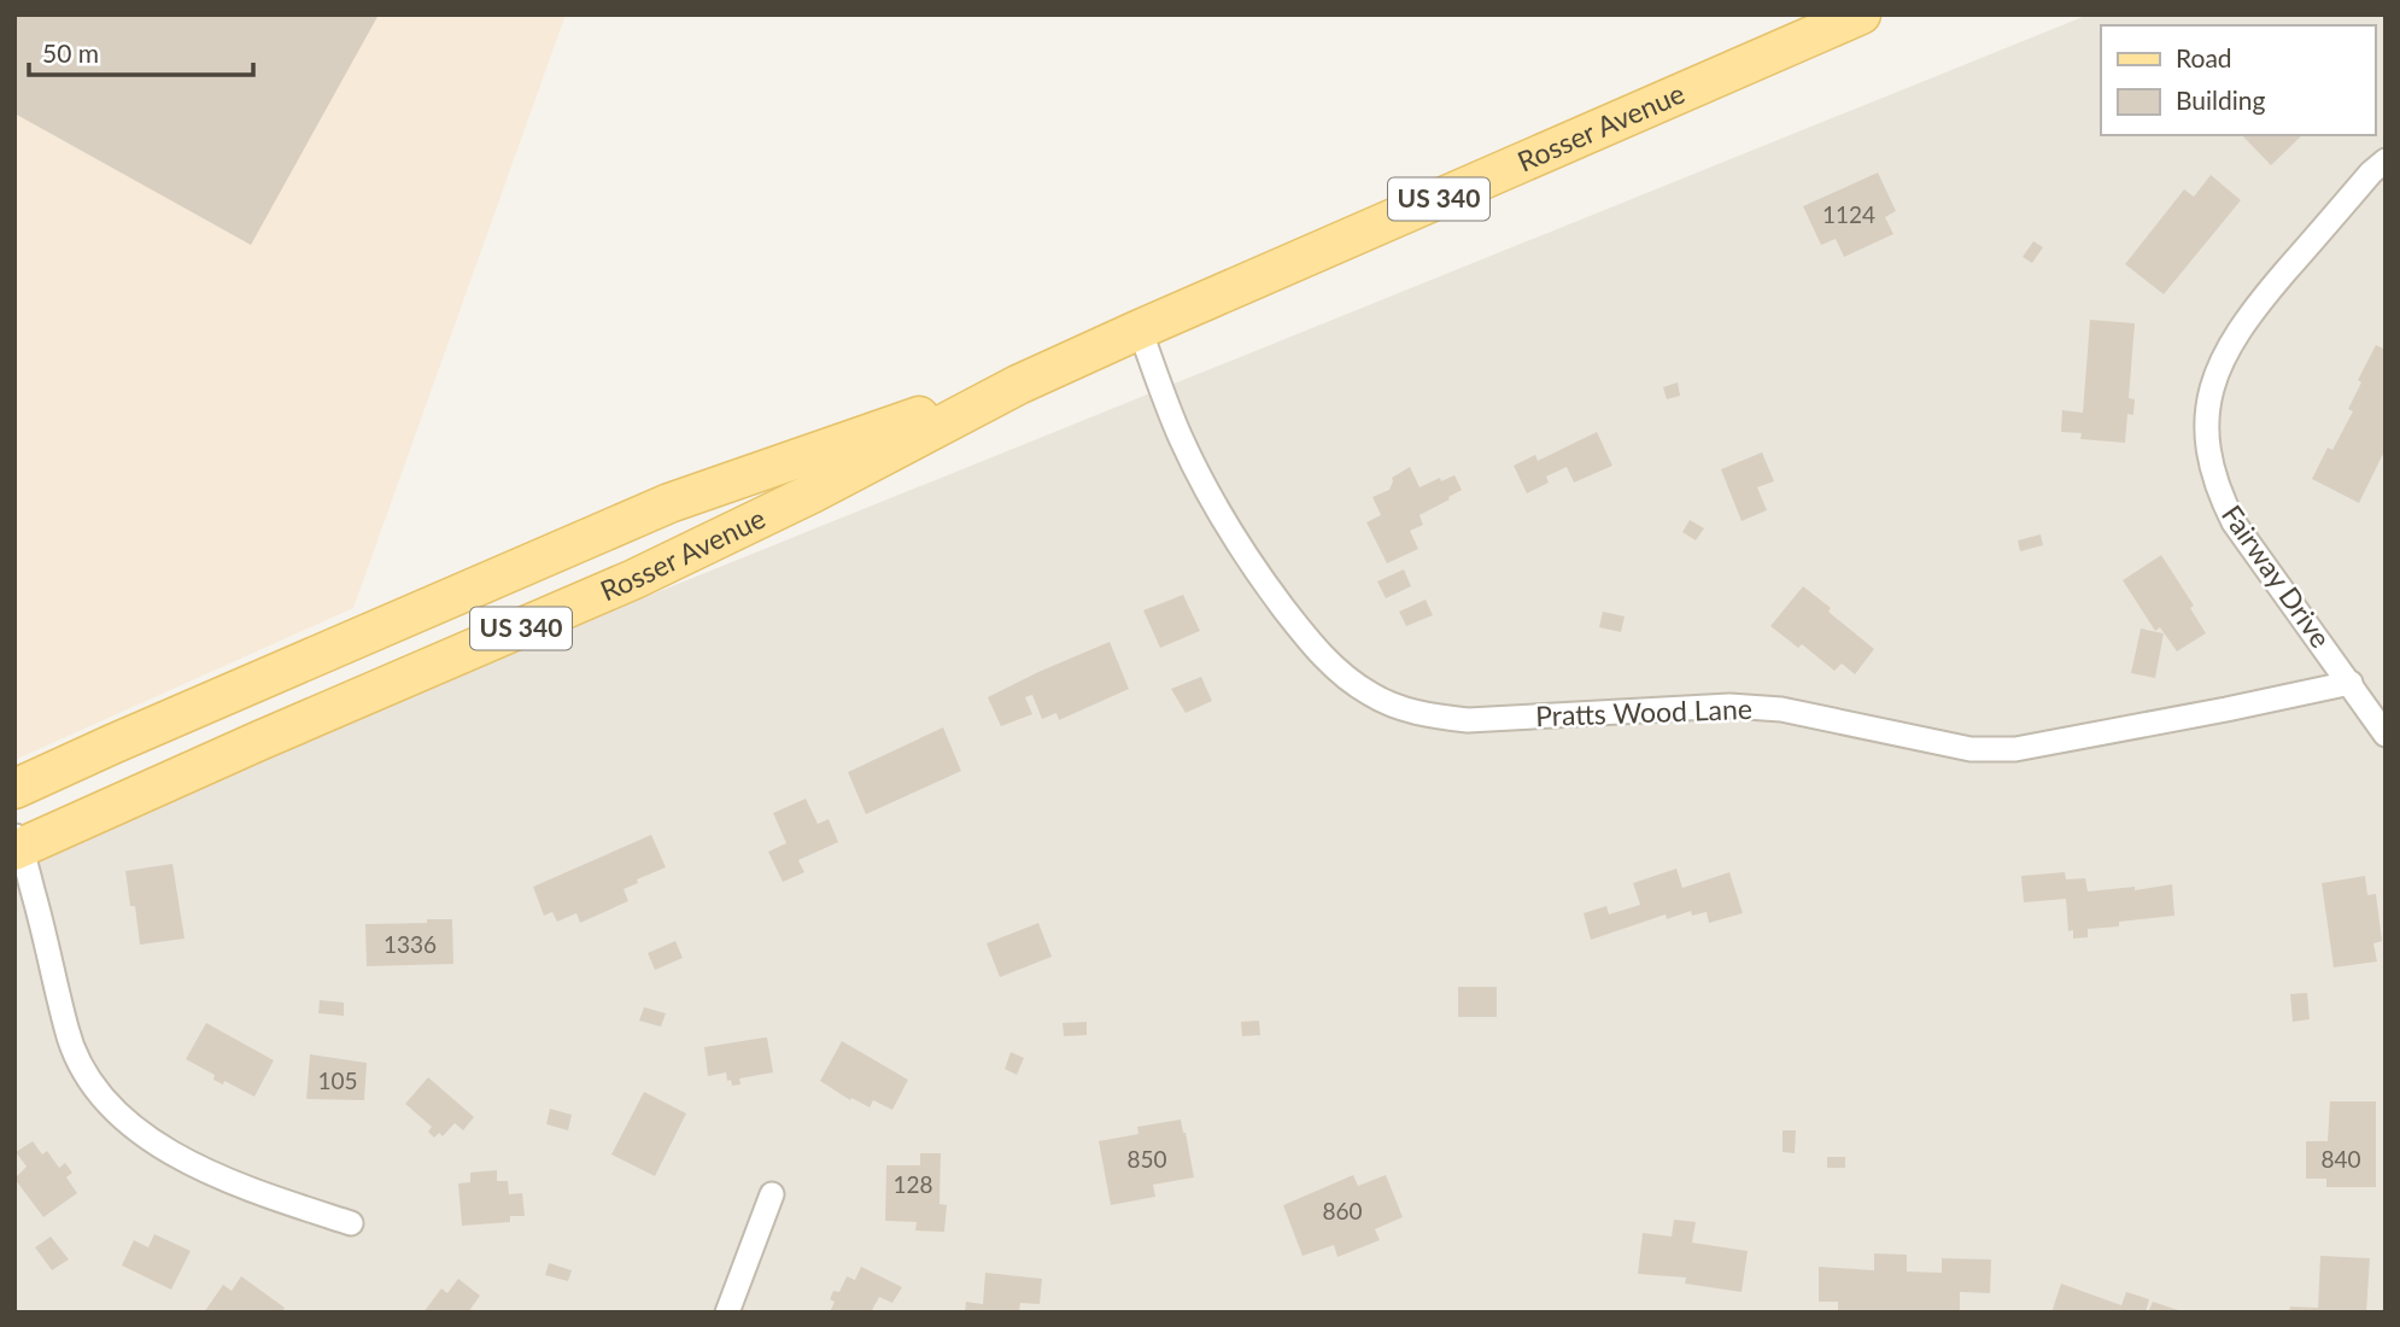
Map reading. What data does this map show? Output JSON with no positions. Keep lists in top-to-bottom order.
{
  "streets": {
    "main road": ["Rosser Avenue", "US 340"],
    "street": ["Fairway Drive", "Pratts Wood Lane"]
  },
  "crossings": [
    ["Rosser Avenue", "Pratts Wood Lane"],
    ["Fairway Drive", "Pratts Wood Lane"]
  ],
  "house_numbers": [
    "1124",
    "1336",
    "105",
    "850",
    "840",
    "128",
    "860"
  ],
  "legend": ["Road", "Building"],
  "scale_bar": "50 m"
}
